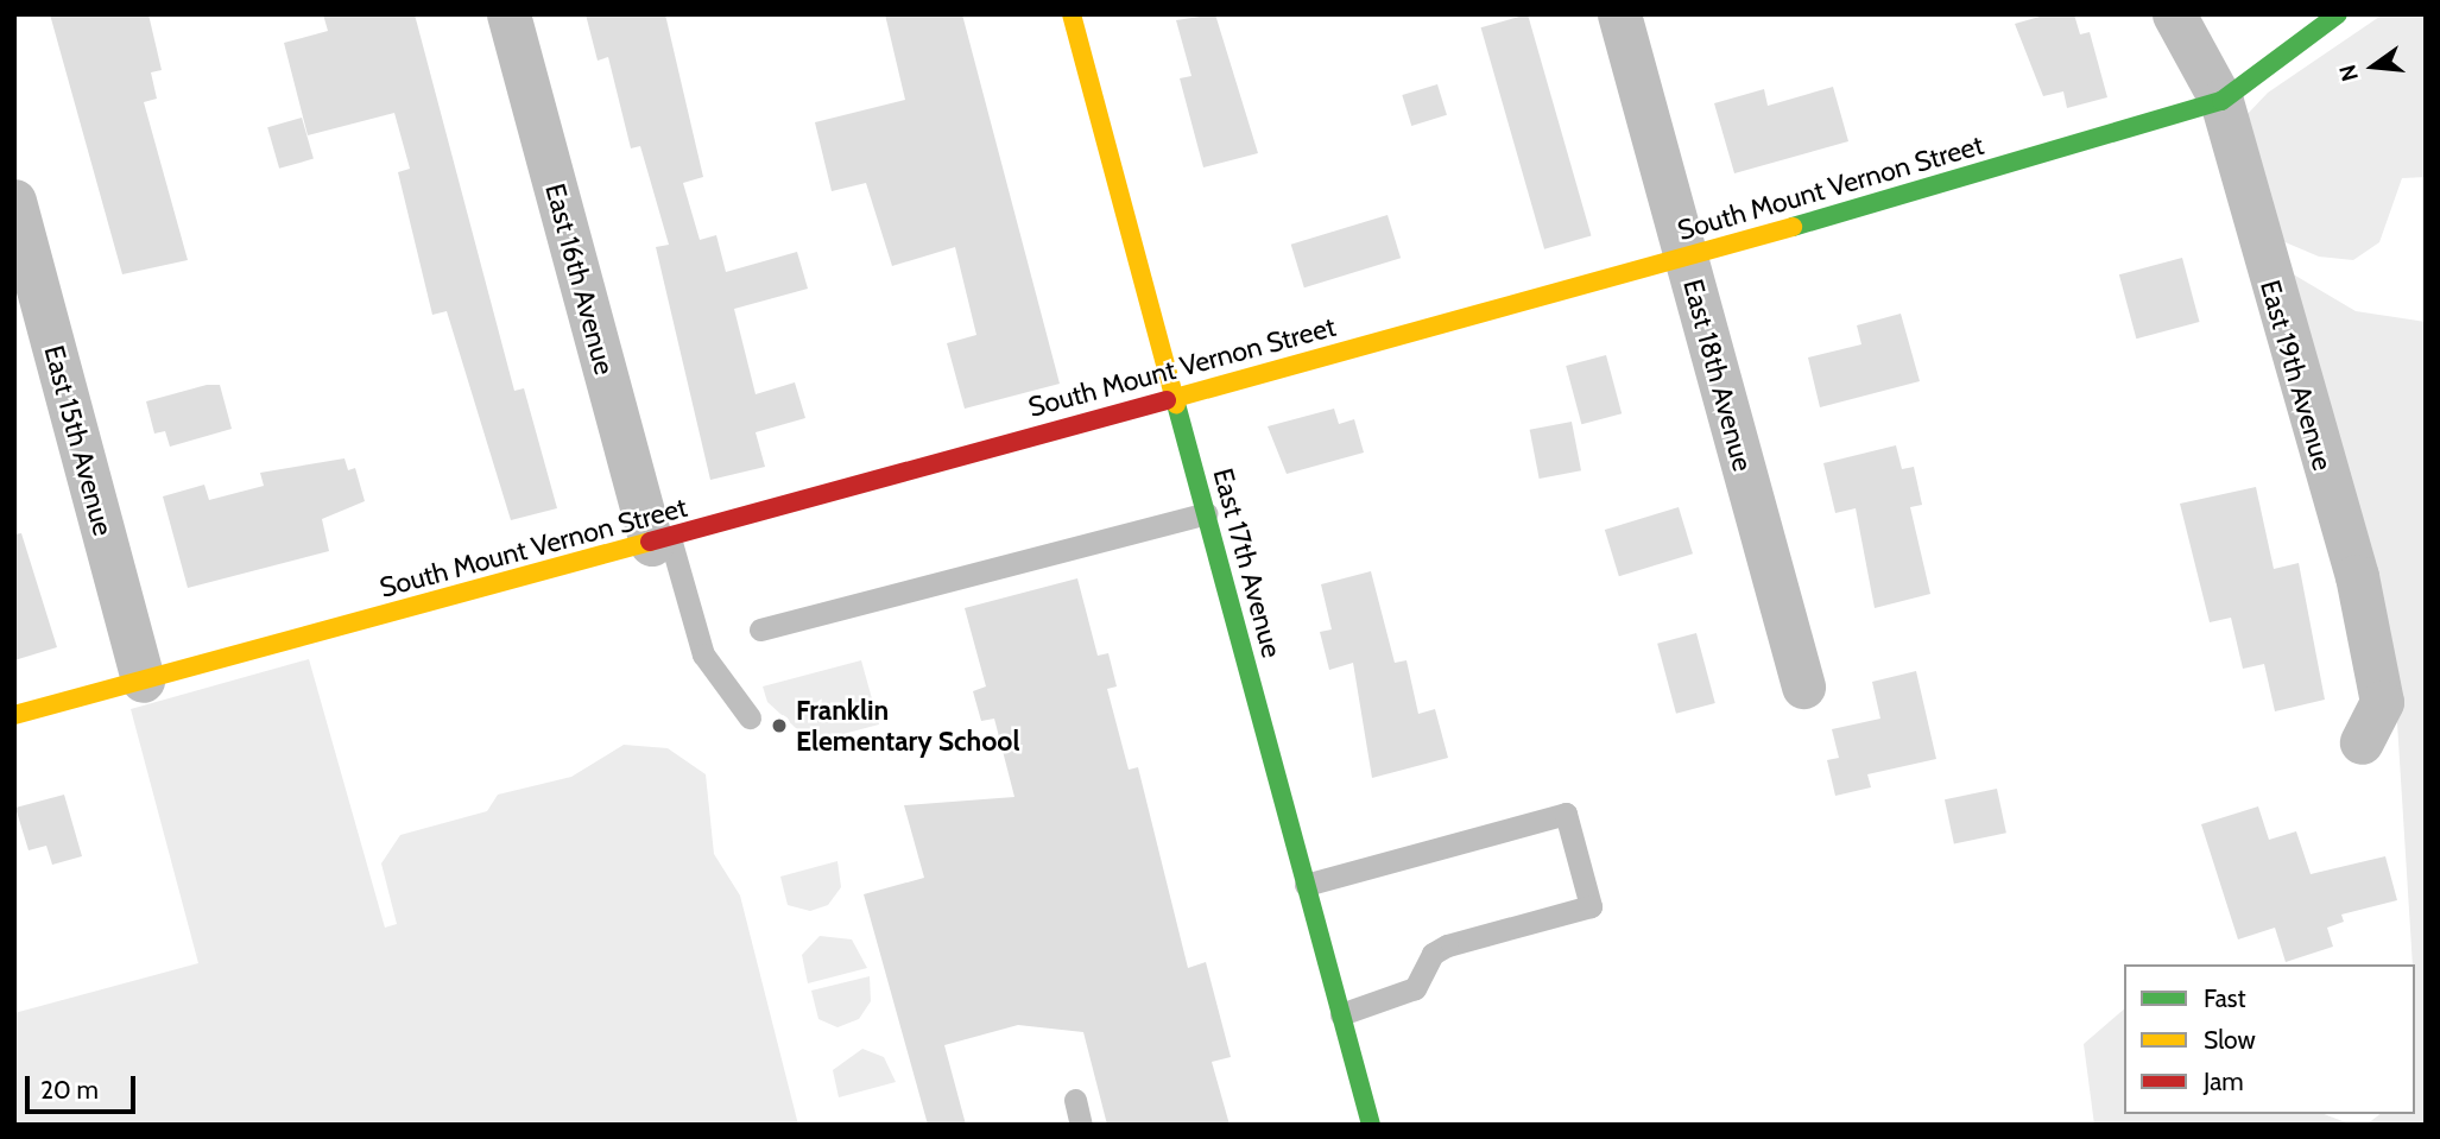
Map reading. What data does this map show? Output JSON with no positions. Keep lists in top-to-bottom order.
{
  "streets": {
    "street": [
      "South Mount Vernon Street",
      "East 16th Avenue",
      "East 18th Avenue",
      "East 19th Avenue",
      "East 15th Avenue",
      "East 17th Avenue"
    ]
  },
  "crossings": [
    ["South Mount Vernon Street", "East 16th Avenue"],
    ["South Mount Vernon Street", "East 18th Avenue"],
    ["South Mount Vernon Street", "East 19th Avenue"],
    ["South Mount Vernon Street", "East 15th Avenue"],
    ["South Mount Vernon Street", "East 17th Avenue"]
  ],
  "places": ["Franklin Elementary School"],
  "legend": ["Fast", "Slow", "Jam"],
  "scale_bar": "20 m",
  "north": "left"
}
